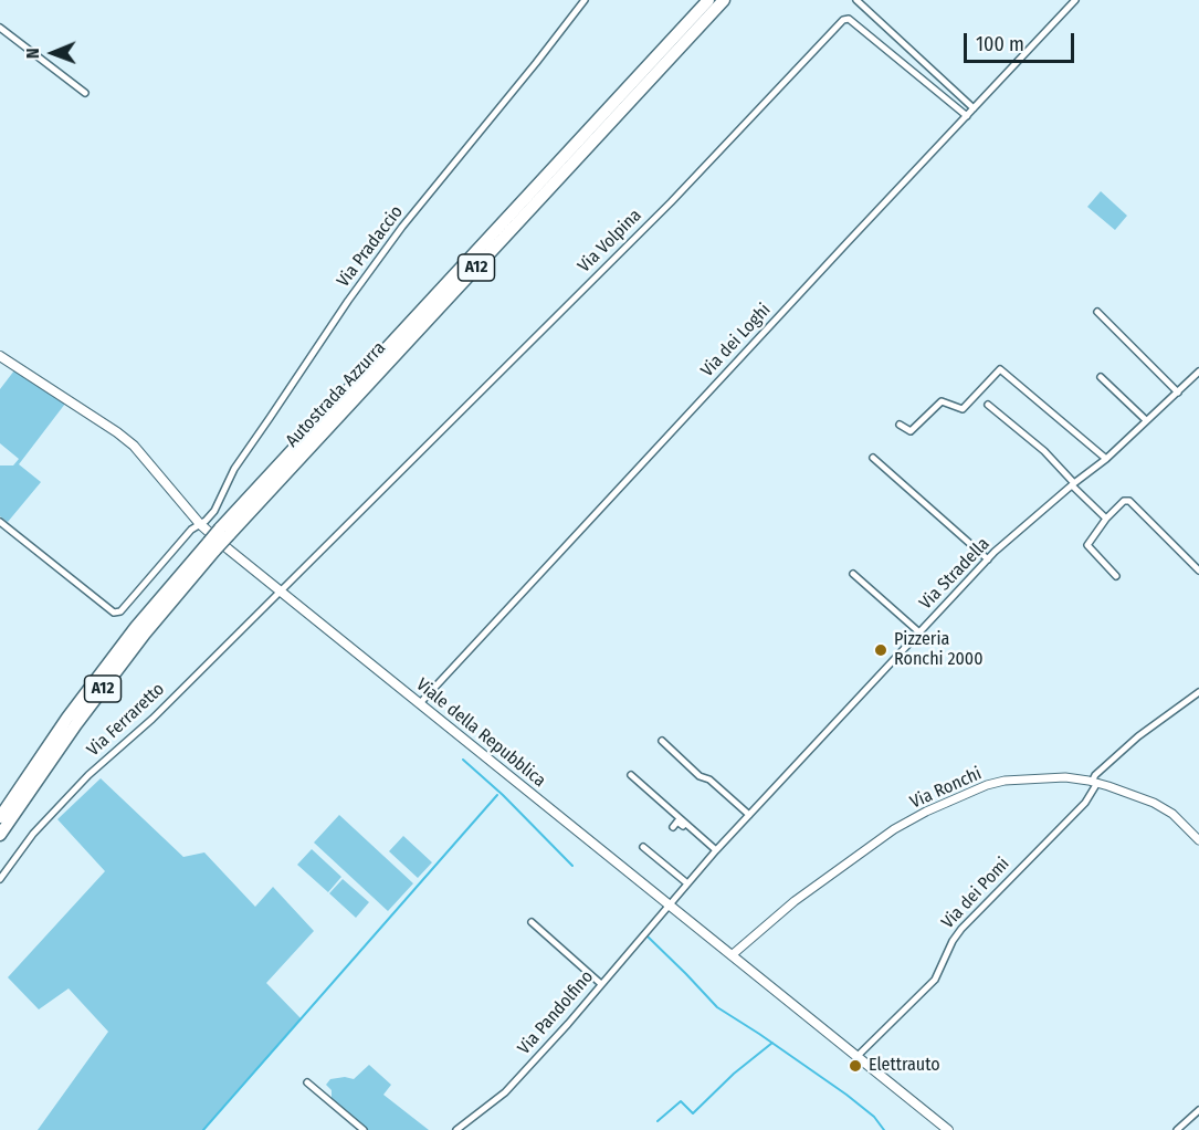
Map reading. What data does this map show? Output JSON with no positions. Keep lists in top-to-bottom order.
{
  "streets": {
    "highway": ["A12", "Autostrada Azzurra"],
    "main road": ["Viale della Repubblica"],
    "street": [
      "Via Volpina",
      "Via Pradaccio",
      "Via dei Loghi",
      "Via Stradella",
      "Via Ferraretto",
      "Via Ronchi",
      "Via dei Pomi",
      "Via Pandolfino"
    ]
  },
  "crossings": [
    ["Via Volpina", "Via dei Loghi"],
    ["Via Volpina", "Via Ferraretto"],
    ["Via Volpina", "Viale della Repubblica"],
    ["Via Pradaccio", "Viale della Repubblica"],
    ["Via dei Loghi", "Viale della Repubblica"],
    ["Via Stradella", "Viale della Repubblica"],
    ["Via Stradella", "Via Pandolfino"],
    ["Via Ferraretto", "Viale della Repubblica"],
    ["Viale della Repubblica", "Via Ronchi"],
    ["Viale della Repubblica", "Via dei Pomi"],
    ["Viale della Repubblica", "Via Pandolfino"],
    ["Via Ronchi", "Via dei Pomi"]
  ],
  "places": ["Pizzeria Ronchi 2000", "Elettrauto"],
  "scale_bar": "100 m",
  "north": "left"
}
